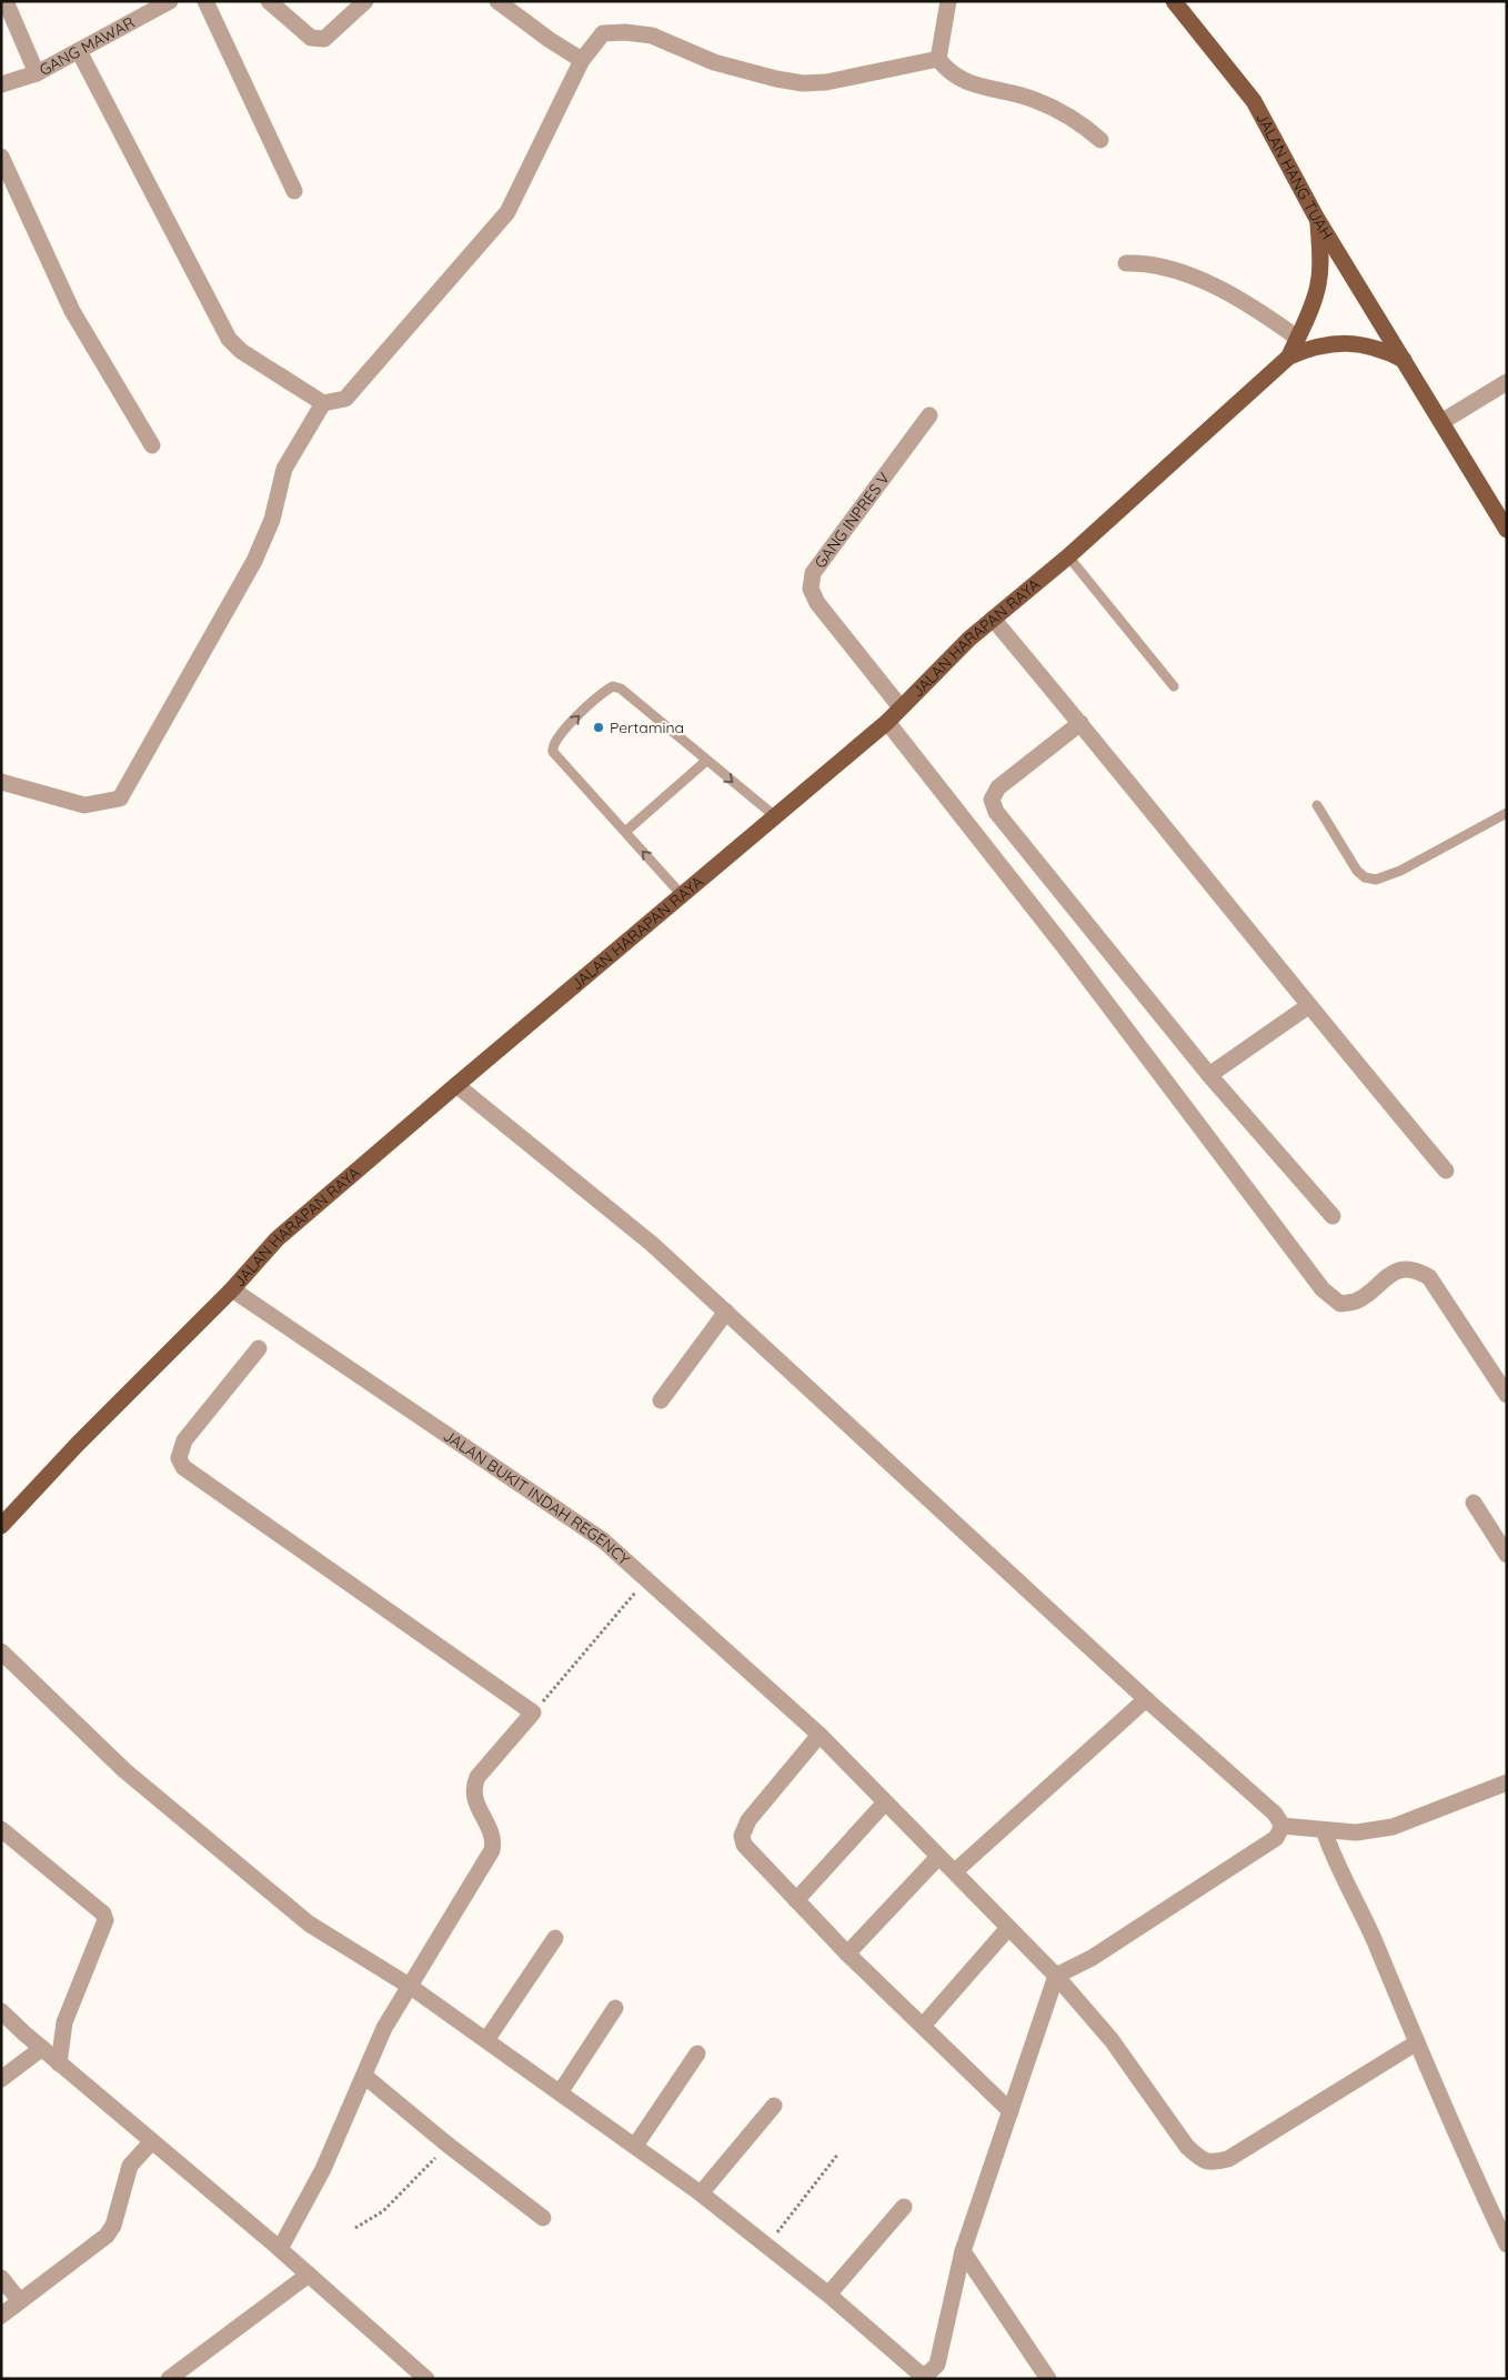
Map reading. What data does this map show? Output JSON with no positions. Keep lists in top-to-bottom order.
{
  "streets": {
    "main road": ["JALAN HANG TUAH", "JALAN HARAPAN RAYA"],
    "street": ["GANG MAWAR", "GANG INPRES V", "JALAN BUKIT INDAH REGENCY"]
  },
  "crossings": [
    ["GANG INPRES V", "JALAN HARAPAN RAYA"],
    ["JALAN HARAPAN RAYA", "JALAN BUKIT INDAH REGENCY"]
  ],
  "places": ["Pertamina"]
}
